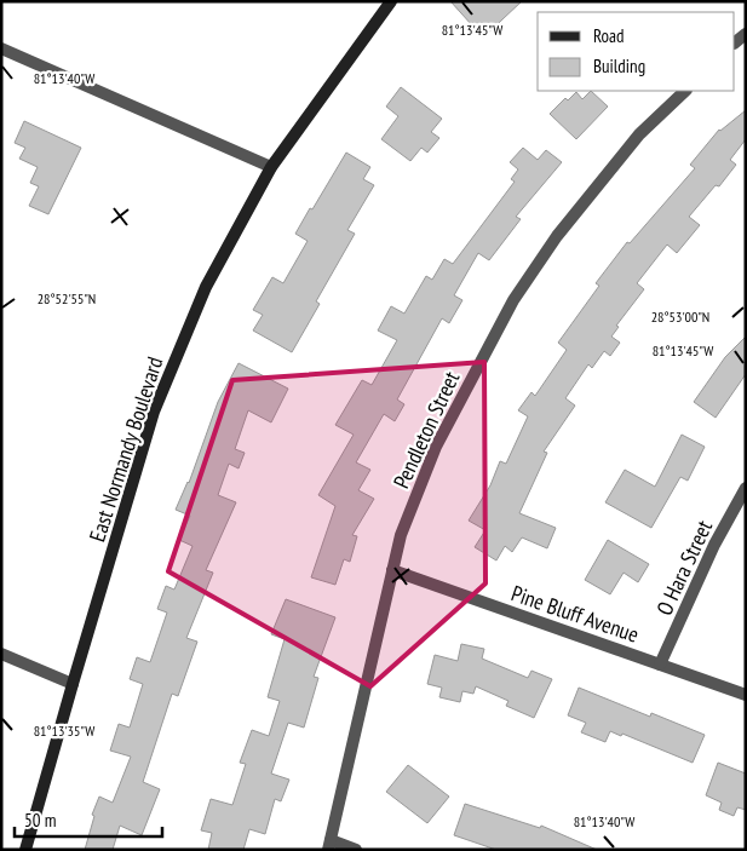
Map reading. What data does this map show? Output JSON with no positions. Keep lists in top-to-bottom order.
{
  "streets": {
    "street": [
      "Pendleton Street",
      "East Normandy Boulevard",
      "O Hara Street",
      "Pine Bluff Avenue"
    ]
  },
  "crossings": [
    ["Pendleton Street", "Pine Bluff Avenue"],
    ["O Hara Street", "Pine Bluff Avenue"]
  ],
  "legend": ["Road", "Building"],
  "scale_bar": "50 m",
  "coordinates": [
    "81°13'45\"W",
    "81°13'40\"W",
    "28°52'55\"N",
    "28°53'00\"N",
    "81°13'35\"W"
  ]
}
